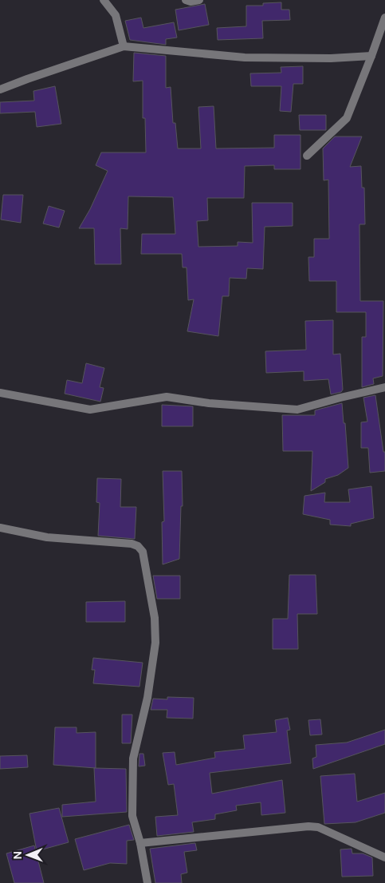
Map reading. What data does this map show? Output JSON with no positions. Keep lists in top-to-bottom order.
{
  "north": "left"
}
